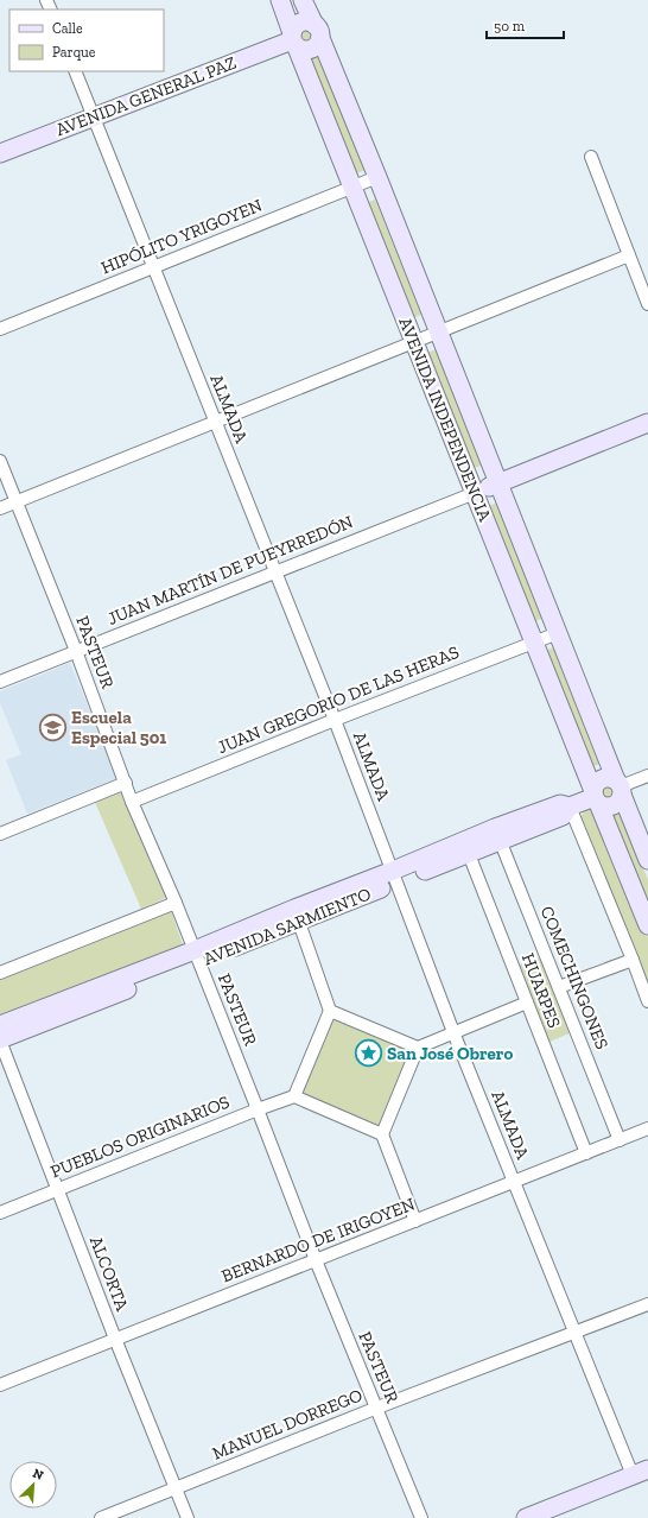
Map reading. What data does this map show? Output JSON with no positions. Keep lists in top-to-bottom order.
{
  "streets": {
    "main road": ["AVENIDA GENERAL PAZ", "AVENIDA INDEPENDENCIA", "AVENIDA SARMIENTO"],
    "street": [
      "HIPÓLITO YRIGOYEN",
      "ALMADA",
      "JUAN MARTÍN DE PUEYRREDÓN",
      "PASTEUR",
      "JUAN GREGORIO DE LAS HERAS",
      "COMECHINGONES",
      "HUARPES",
      "PUEBLOS ORIGINARIOS",
      "BERNARDO DE IRIGOYEN",
      "ALCORTA",
      "MANUEL DORREGO"
    ]
  },
  "crossings": [
    ["AVENIDA GENERAL PAZ", "ALMADA"],
    ["AVENIDA GENERAL PAZ", "AVENIDA INDEPENDENCIA"],
    ["HIPÓLITO YRIGOYEN", "ALMADA"],
    ["HIPÓLITO YRIGOYEN", "AVENIDA INDEPENDENCIA"],
    ["ALMADA", "JUAN MARTÍN DE PUEYRREDÓN"],
    ["ALMADA", "JUAN GREGORIO DE LAS HERAS"],
    ["ALMADA", "AVENIDA SARMIENTO"],
    ["ALMADA", "BERNARDO DE IRIGOYEN"],
    ["ALMADA", "MANUEL DORREGO"],
    ["AVENIDA INDEPENDENCIA", "JUAN MARTÍN DE PUEYRREDÓN"],
    ["AVENIDA INDEPENDENCIA", "JUAN GREGORIO DE LAS HERAS"],
    ["AVENIDA INDEPENDENCIA", "AVENIDA SARMIENTO"],
    ["JUAN MARTÍN DE PUEYRREDÓN", "PASTEUR"],
    ["PASTEUR", "JUAN GREGORIO DE LAS HERAS"],
    ["PASTEUR", "AVENIDA SARMIENTO"],
    ["PASTEUR", "PUEBLOS ORIGINARIOS"],
    ["PASTEUR", "BERNARDO DE IRIGOYEN"],
    ["PASTEUR", "MANUEL DORREGO"],
    ["AVENIDA SARMIENTO", "COMECHINGONES"],
    ["AVENIDA SARMIENTO", "HUARPES"],
    ["AVENIDA SARMIENTO", "ALCORTA"],
    ["COMECHINGONES", "BERNARDO DE IRIGOYEN"],
    ["HUARPES", "BERNARDO DE IRIGOYEN"],
    ["PUEBLOS ORIGINARIOS", "ALCORTA"],
    ["BERNARDO DE IRIGOYEN", "ALCORTA"],
    ["ALCORTA", "MANUEL DORREGO"]
  ],
  "places": {
    "school or university": ["Escuela Especial 501"],
    "place": ["San José Obrero"]
  },
  "legend": ["Calle", "Parque"],
  "scale_bar": "50 m",
  "north": "top right"
}
